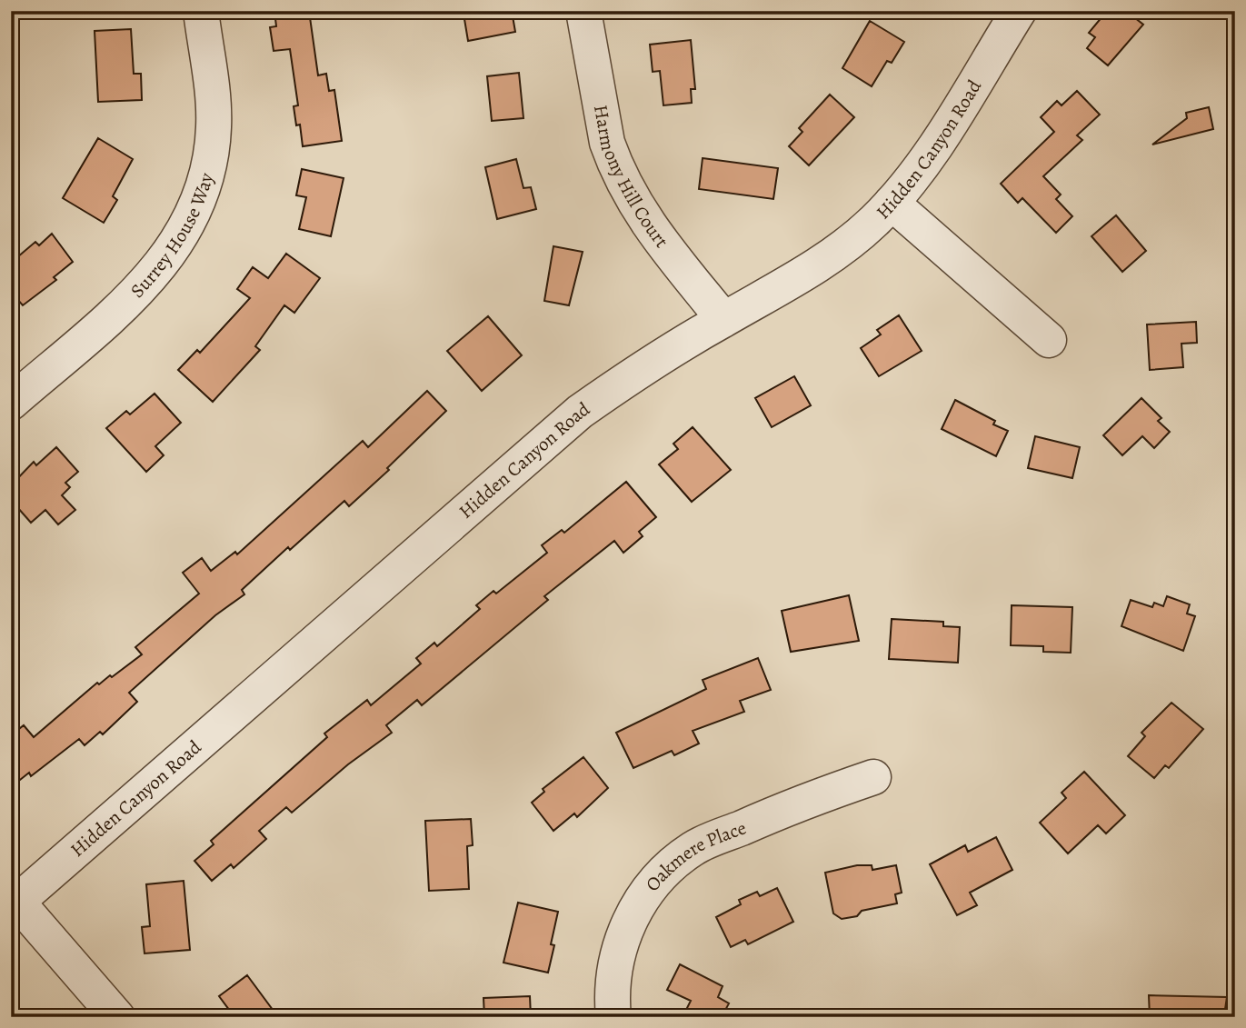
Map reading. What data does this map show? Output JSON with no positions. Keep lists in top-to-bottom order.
{
  "streets": {
    "street": [
      "Hidden Canyon Road",
      "Harmony Hill Court",
      "Surrey House Way",
      "Oakmere Place"
    ]
  },
  "crossings": [
    ["Hidden Canyon Road", "Harmony Hill Court"]
  ]
}
